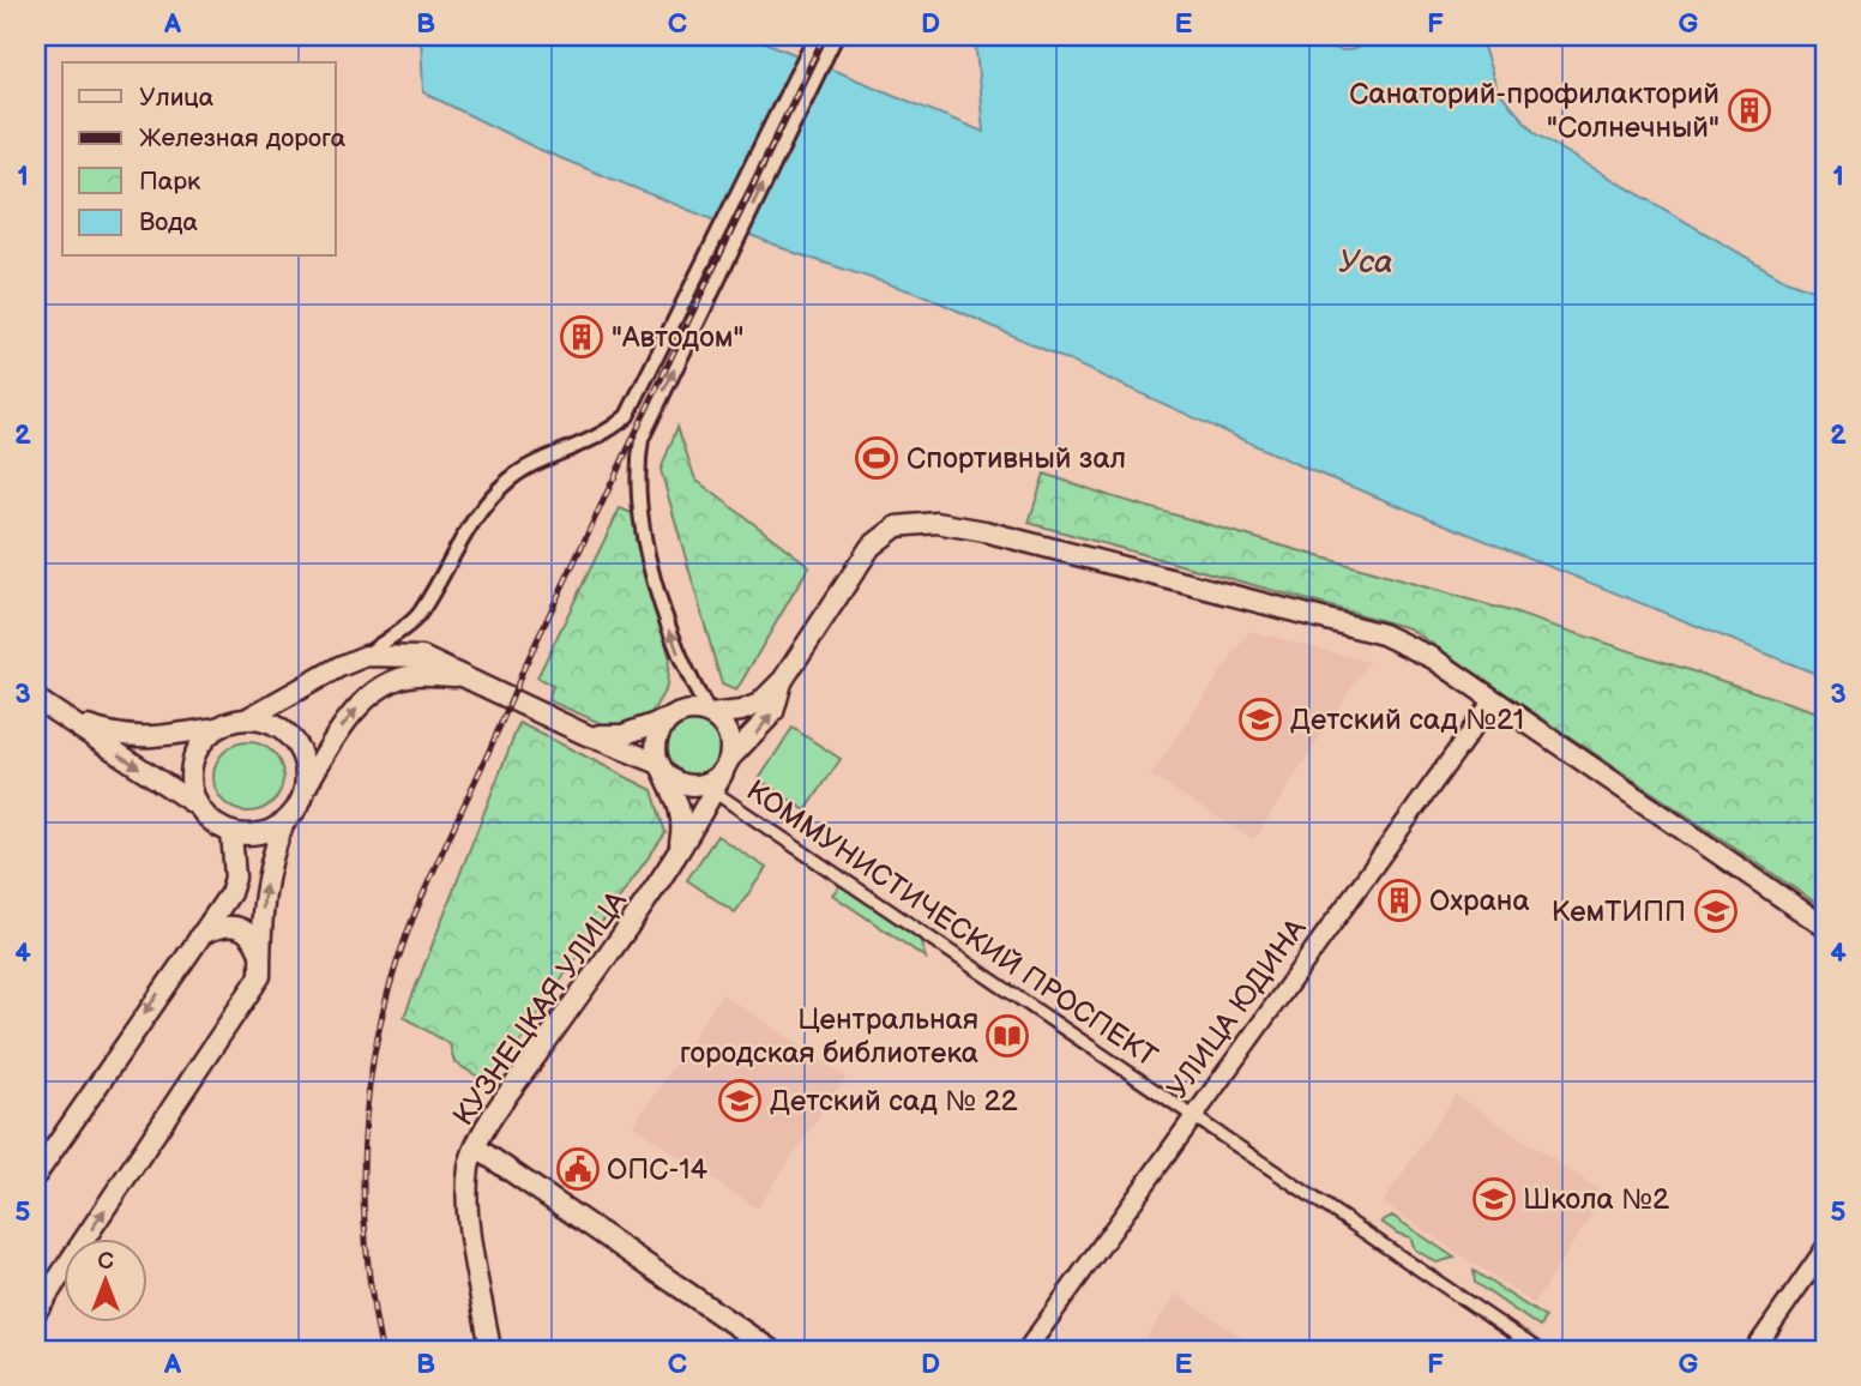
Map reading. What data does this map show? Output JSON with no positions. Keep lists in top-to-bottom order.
{
  "streets": {
    "main road": ["КУЗНЕЦКАЯ УЛИЦА"],
    "street": ["КОММУНИСТИЧЕСКИЙ ПРОСПЕКТ", "УЛИЦА ЮДИНА"]
  },
  "crossings": [
    ["КОММУНИСТИЧЕСКИЙ ПРОСПЕКТ", "КУЗНЕЦКАЯ УЛИЦА"],
    ["КОММУНИСТИЧЕСКИЙ ПРОСПЕКТ", "УЛИЦА ЮДИНА"]
  ],
  "water": ["Уса"],
  "places": {
    "building": ["Санаторий-профилакторий \"Солнечный\"", "\"Автодом\"", "Охрана"],
    "sports": ["Спортивный зал"],
    "school or university": [
      "Детский сад №21",
      "КемТИПП",
      "Детский сад № 22",
      "Школа №2"
    ],
    "library": ["Центральная городская библиотека"],
    "public building": ["ОПС-14"]
  },
  "legend": [
    "Улица",
    "Железная дорога",
    "Парк",
    "Вода"
  ],
  "north": "top",
  "grid": {
    "columns": [
      "A",
      "B",
      "C",
      "D",
      "E",
      "F",
      "G"
    ],
    "rows": [
      "1",
      "2",
      "3",
      "4",
      "5"
    ]
  }
}
